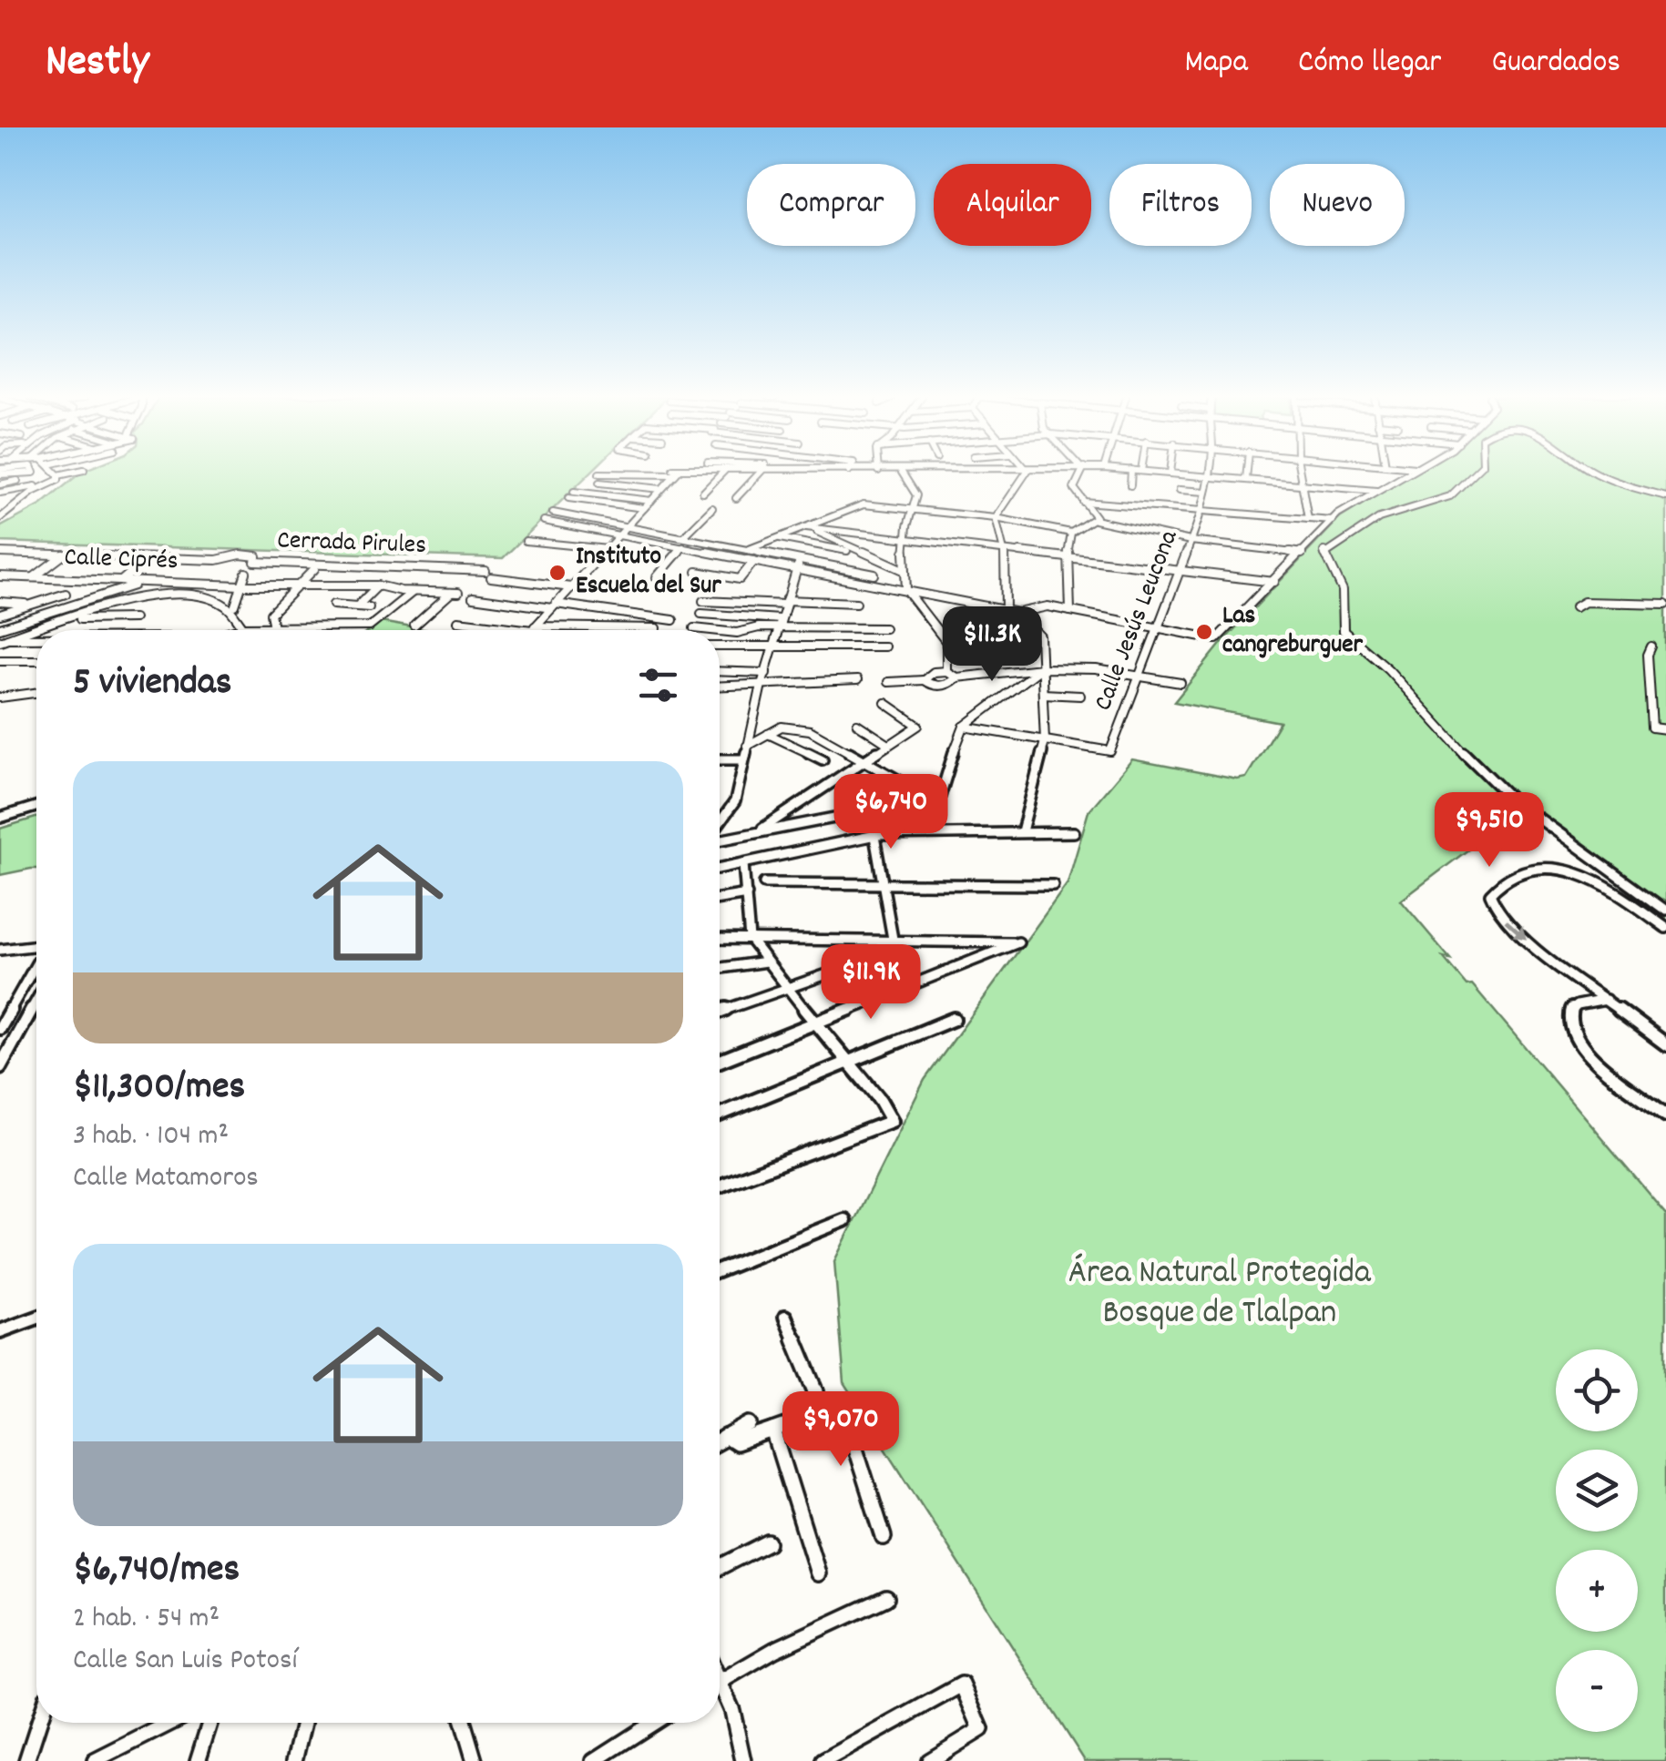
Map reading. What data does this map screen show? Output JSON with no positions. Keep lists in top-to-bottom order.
{
  "streets": {
    "street": ["Cerrada Pirules", "Calle Ciprés", "Calle Jesús Leucona"]
  },
  "parks": ["Área Natural Protegida Bosque de Tlalpan"],
  "places": ["Instituto Escuela del Sur", "Las cangreburguer"],
  "page": {
    "header": "Nestly",
    "nav": ["Mapa", "Cómo llegar", "Guardados"],
    "chip": [
      "Comprar",
      "Alquilar",
      "Filtros",
      "Nuevo"
    ],
    "price": [
      "$11.3K",
      "$6,740",
      "$9,510",
      "$11.9K",
      "$9,070"
    ],
    "heading": "5 viviendas",
    "list": [
      {
        "name": "$11,300/mes",
        "note": "3 hab. · 104 m² · Calle Matamoros"
      },
      {
        "name": "$6,740/mes",
        "note": "2 hab. · 54 m² · Calle San Luis Potosí"
      }
    ],
    "map_buttons": ["+", "−"]
  }
}
